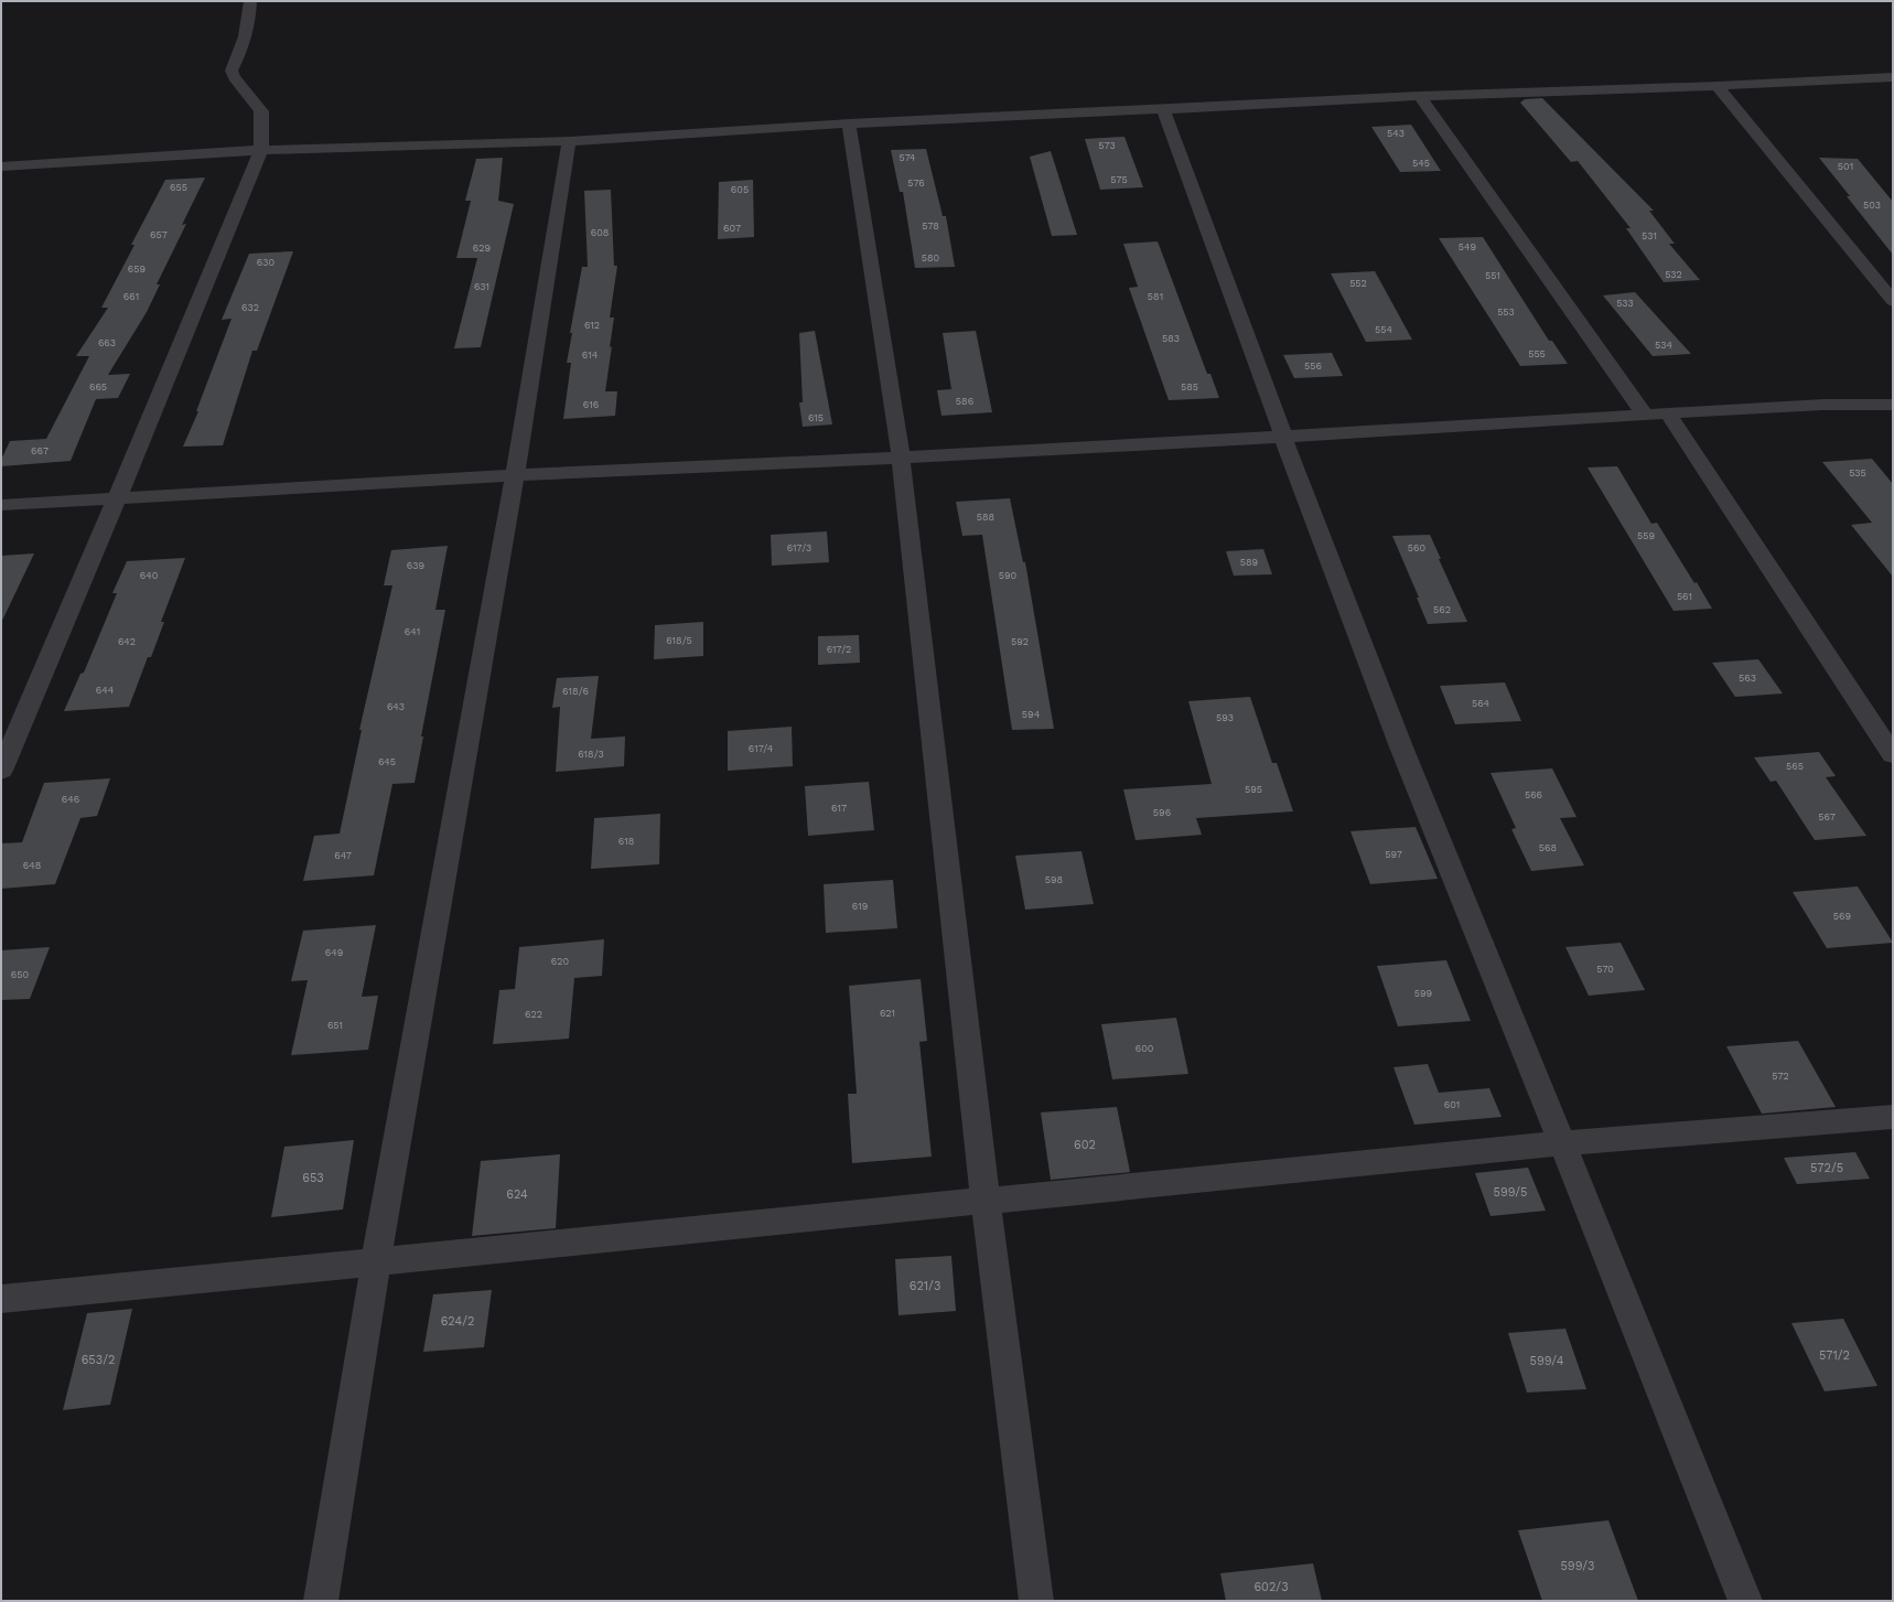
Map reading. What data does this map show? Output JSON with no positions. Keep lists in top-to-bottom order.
{
  "house_numbers": [
    "543",
    "573",
    "574",
    "545",
    "501",
    "575",
    "576",
    "655",
    "605",
    "503",
    "578",
    "607",
    "608",
    "657",
    "531",
    "549",
    "629",
    "580",
    "630",
    "659",
    "532",
    "551",
    "552",
    "631",
    "661",
    "581",
    "533",
    "632",
    "553",
    "612",
    "554",
    "583",
    "663",
    "534",
    "555",
    "614",
    "556",
    "665",
    "585",
    "586",
    "616",
    "615",
    "667",
    "535",
    "588",
    "559",
    "617/3",
    "560",
    "589",
    "639",
    "640",
    "590",
    "561",
    "562",
    "641",
    "618/5",
    "642",
    "592",
    "617/2",
    "563",
    "644",
    "618/6",
    "564",
    "643",
    "594",
    "593",
    "617/4",
    "618/3",
    "645",
    "565",
    "595",
    "566",
    "646",
    "617",
    "596",
    "567",
    "618",
    "568",
    "597",
    "647",
    "648",
    "598",
    "619",
    "569",
    "649",
    "620",
    "570",
    "650",
    "599",
    "621",
    "622",
    "651",
    "600",
    "572",
    "601",
    "602",
    "572/5",
    "653",
    "599/5",
    "624",
    "621/3",
    "624/2",
    "571/2",
    "653/2",
    "599/4",
    "599/3",
    "602/3"
  ]
}
